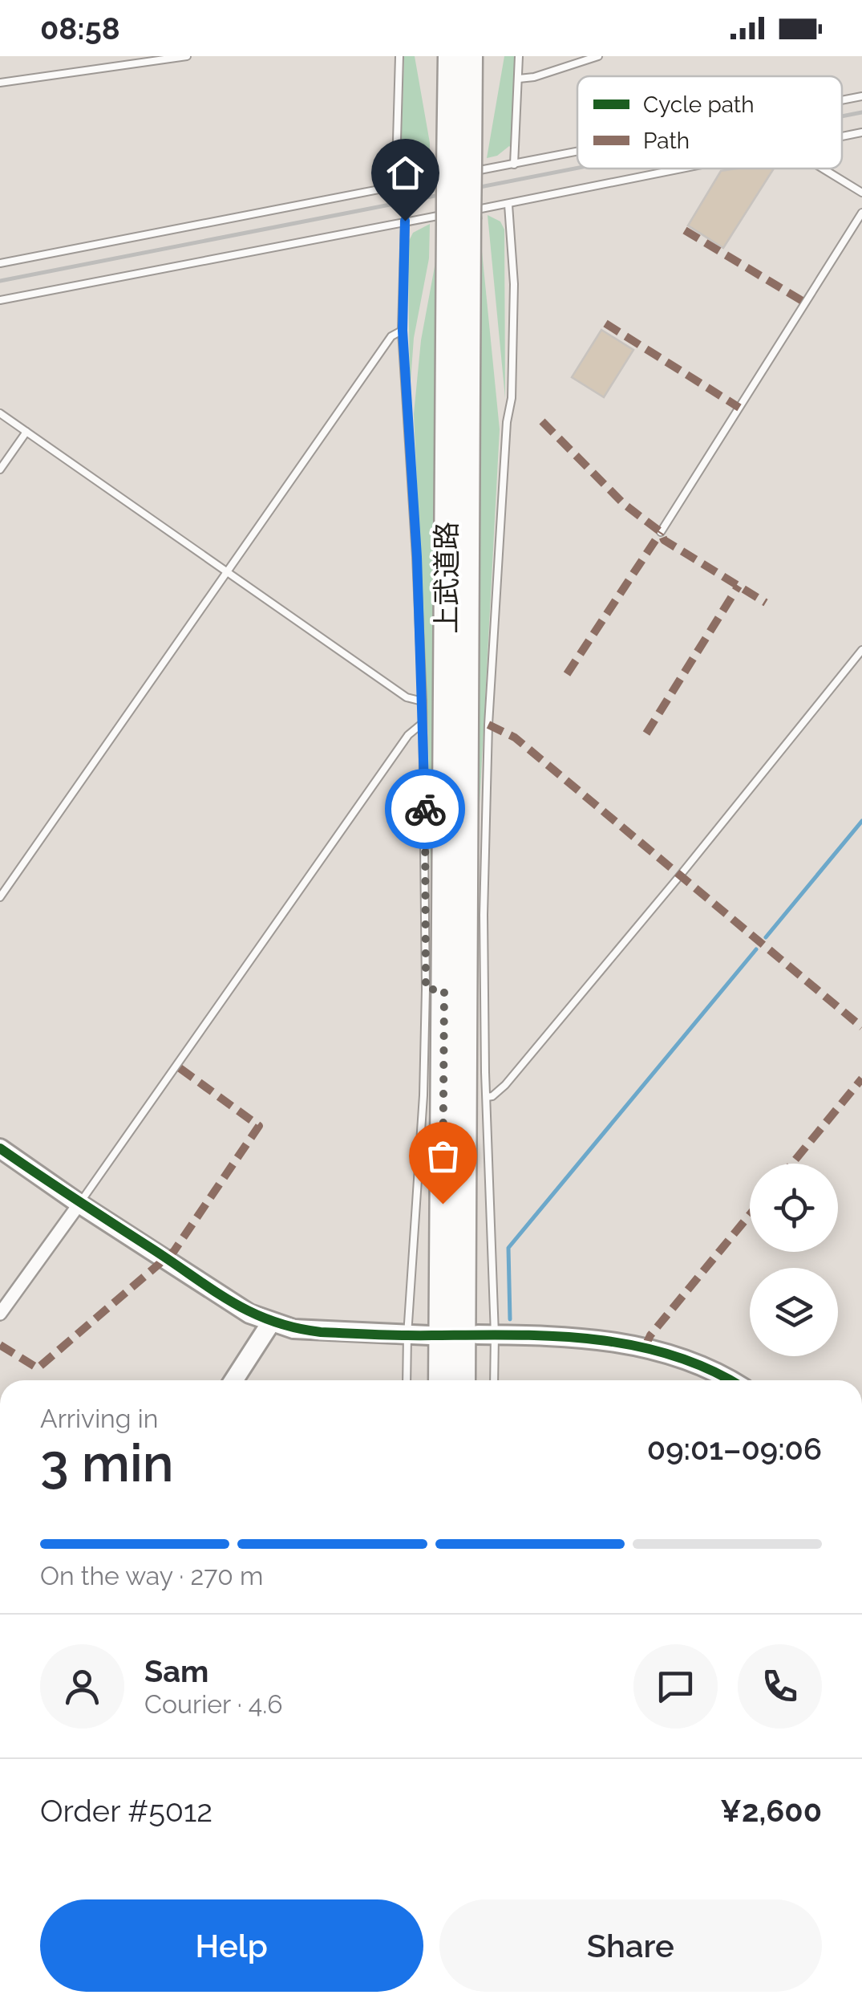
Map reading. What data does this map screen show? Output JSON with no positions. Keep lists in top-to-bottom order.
{
  "streets": {
    "highway": ["上武道路"]
  },
  "legend": ["Cycle path", "Path"],
  "page": {
    "status": "08:58",
    "heading": ["3 min", "Arriving in", "09:01–09:06"],
    "panel": [
      "Sam",
      "Courier · 4.6",
      "Order #5012",
      "¥2,600"
    ],
    "bar": "On the way · 270 m",
    "buttons": ["Help", "Share"]
  }
}
